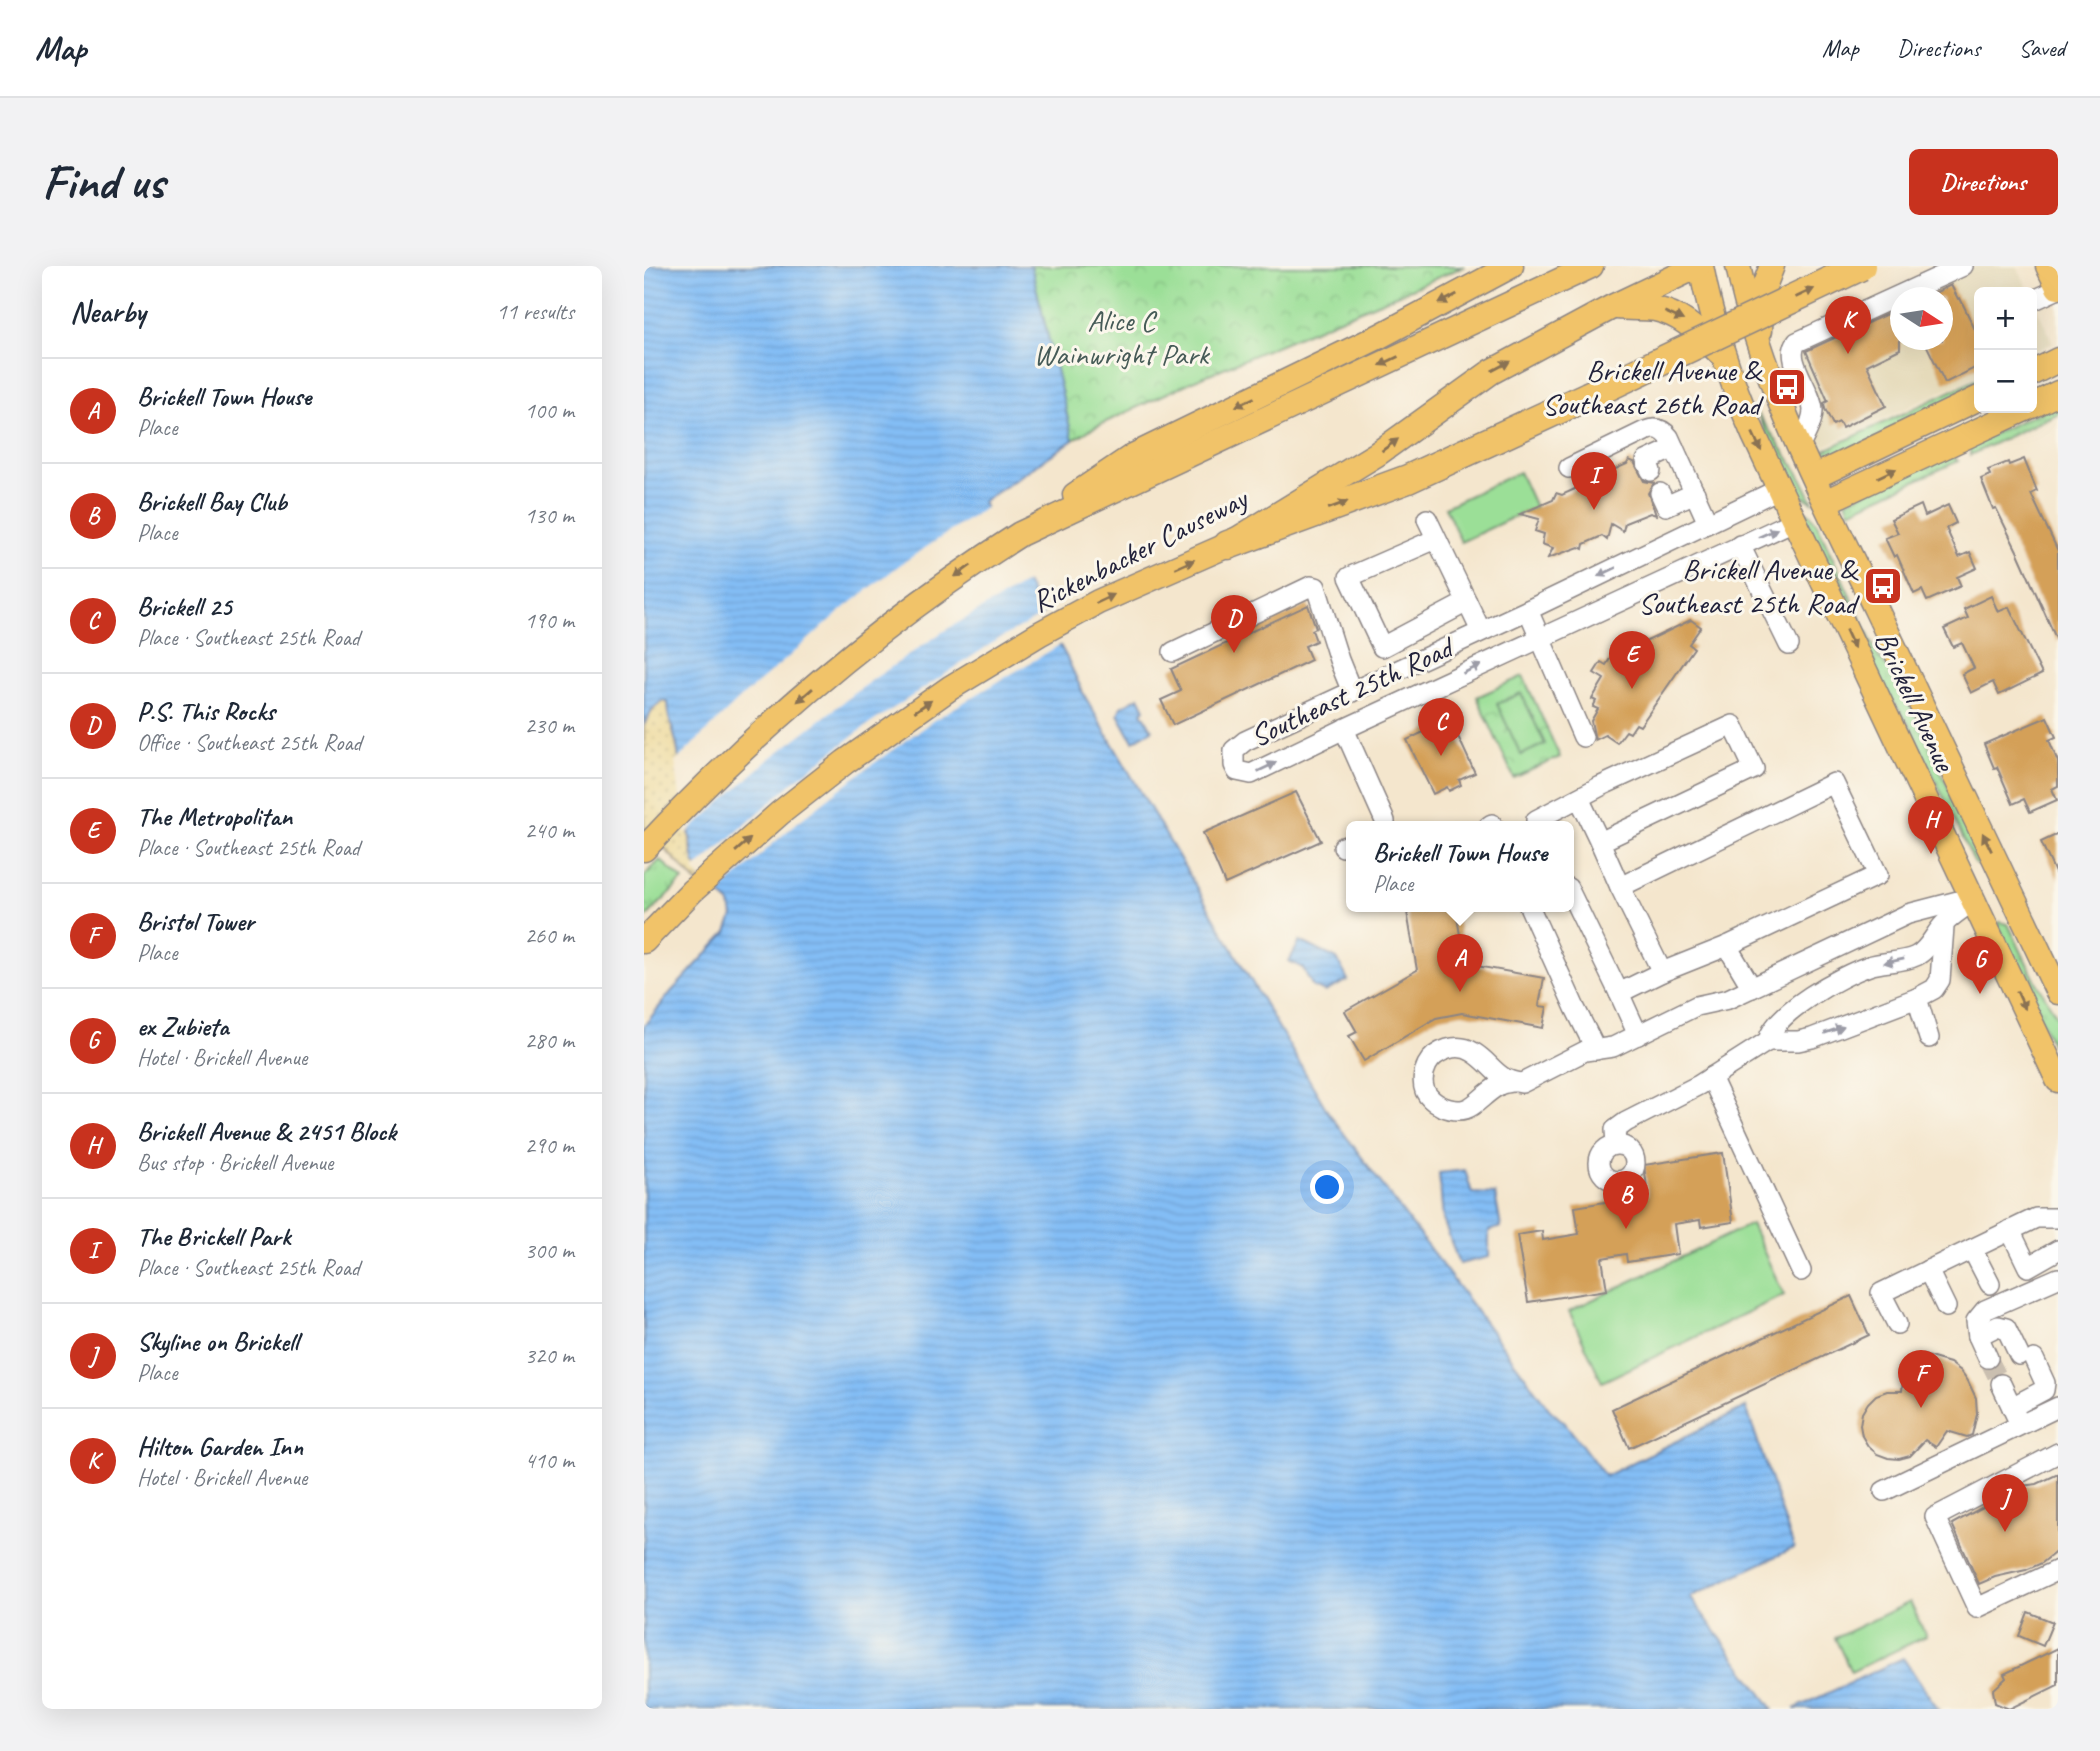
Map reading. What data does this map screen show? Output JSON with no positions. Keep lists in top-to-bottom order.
{
  "streets": {
    "main road": ["Rickenbacker Causeway", "Brickell Avenue"],
    "street": ["Southeast 25th Road"]
  },
  "crossings": [
    ["Rickenbacker Causeway", "Brickell Avenue"],
    ["Southeast 25th Road", "Brickell Avenue"]
  ],
  "parks": ["Alice C Wainwright Park"],
  "places": {
    "bus stop": ["Brickell Avenue & Southeast 26th Road", "Brickell Avenue & Southeast 25th Road"]
  },
  "north": "right",
  "page": {
    "header": "Map",
    "nav": ["Map", "Directions", "Saved"],
    "buttons": "Directions",
    "title": "Find us",
    "heading": ["Nearby", "11 results"],
    "map_buttons": ["+", "−"],
    "pins": [
      "K",
      "I",
      "D",
      "E",
      "C",
      "H",
      "A",
      "G",
      "B",
      "F",
      "J"
    ],
    "list": [
      {
        "mark": "A",
        "name": "Brickell Town House",
        "note": "Place",
        "value": "100 m"
      },
      {
        "mark": "B",
        "name": "Brickell Bay Club",
        "note": "Place",
        "value": "130 m"
      },
      {
        "mark": "C",
        "name": "Brickell 25",
        "note": "Place · Southeast 25th Road",
        "value": "190 m"
      },
      {
        "mark": "D",
        "name": "P.S. This Rocks",
        "note": "Office · Southeast 25th Road",
        "value": "230 m"
      },
      {
        "mark": "E",
        "name": "The Metropolitan",
        "note": "Place · Southeast 25th Road",
        "value": "240 m"
      },
      {
        "mark": "F",
        "name": "Bristol Tower",
        "note": "Place",
        "value": "260 m"
      },
      {
        "mark": "G",
        "name": "ex Zubieta",
        "note": "Hotel · Brickell Avenue",
        "value": "280 m"
      },
      {
        "mark": "H",
        "name": "Brickell Avenue & 2451 Block",
        "note": "Bus stop · Brickell Avenue",
        "value": "290 m"
      },
      {
        "mark": "I",
        "name": "The Brickell Park",
        "note": "Place · Southeast 25th Road",
        "value": "300 m"
      },
      {
        "mark": "J",
        "name": "Skyline on Brickell",
        "note": "Place",
        "value": "320 m"
      },
      {
        "mark": "K",
        "name": "Hilton Garden Inn",
        "note": "Hotel · Brickell Avenue",
        "value": "410 m"
      }
    ],
    "popup": ["Brickell Town House", "Place"]
  }
}
